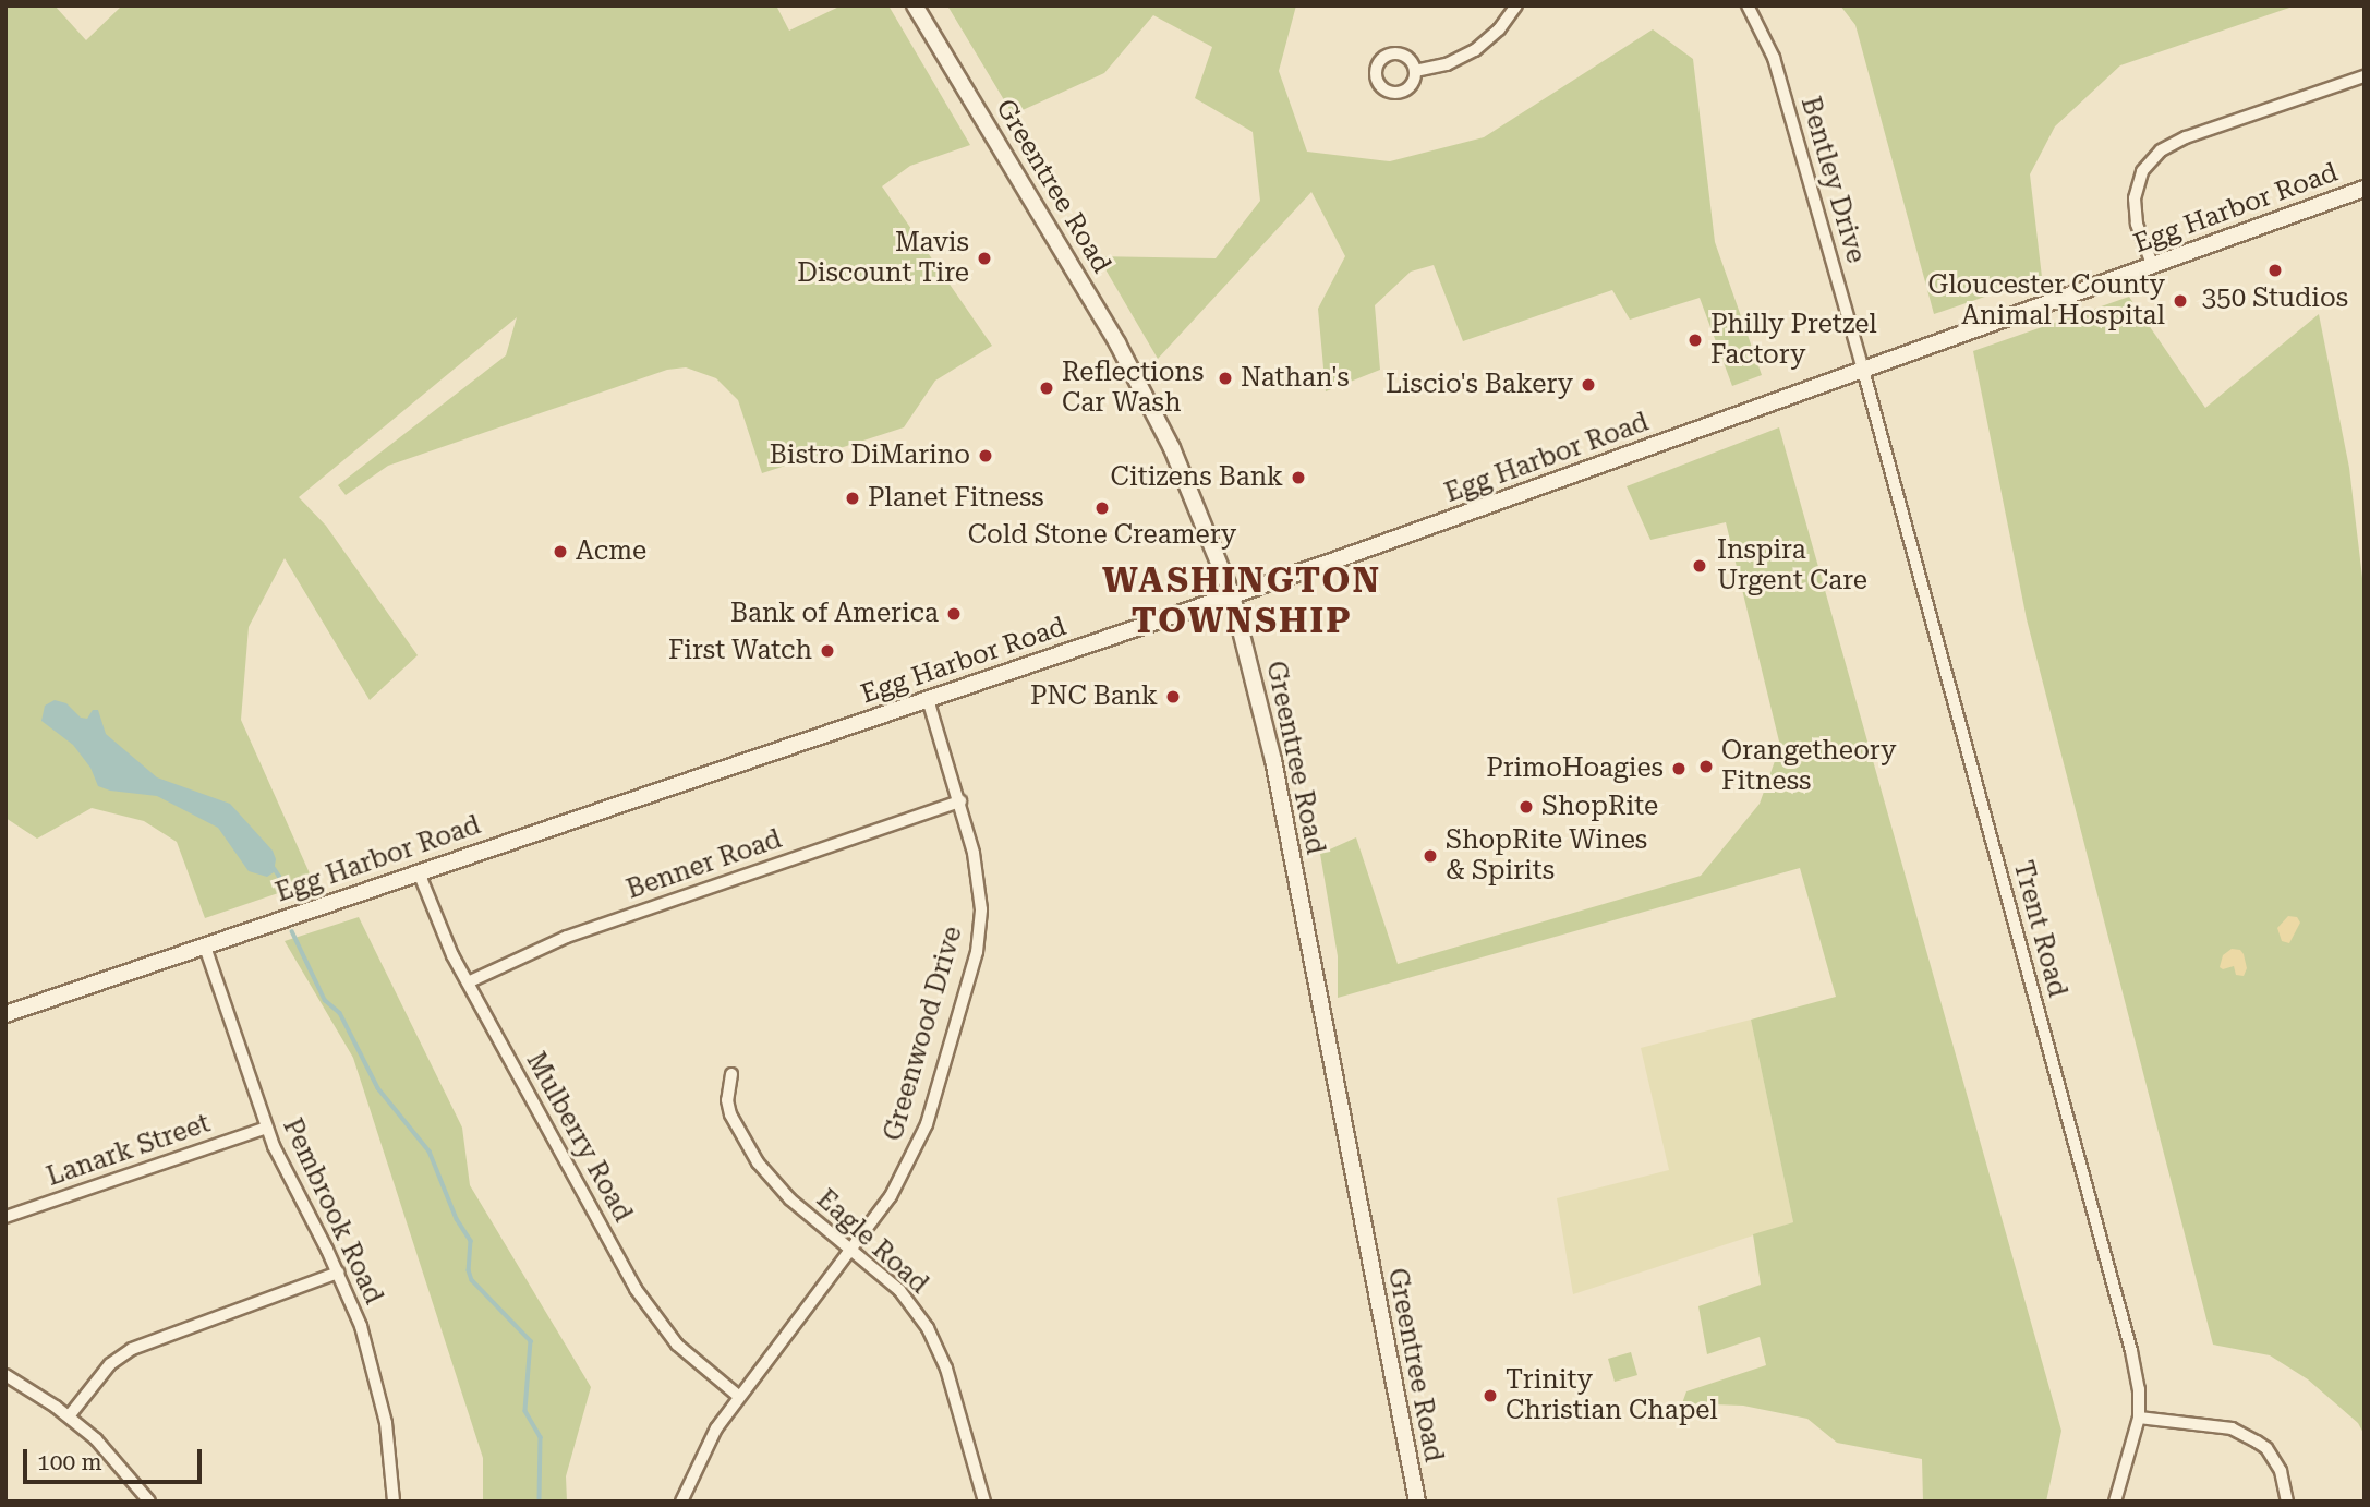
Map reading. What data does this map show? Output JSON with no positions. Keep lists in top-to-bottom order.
{
  "streets": {
    "main road": ["Greentree Road", "Egg Harbor Road"],
    "street": [
      "Bentley Drive",
      "Benner Road",
      "Trent Road",
      "Greenwood Drive",
      "Mulberry Road",
      "Lanark Street",
      "Pembrook Road",
      "Eagle Road"
    ]
  },
  "crossings": [
    ["Bentley Drive", "Egg Harbor Road"],
    ["Bentley Drive", "Trent Road"],
    ["Greentree Road", "Egg Harbor Road"],
    ["Egg Harbor Road", "Trent Road"],
    ["Egg Harbor Road", "Greenwood Drive"],
    ["Egg Harbor Road", "Mulberry Road"],
    ["Egg Harbor Road", "Pembrook Road"],
    ["Benner Road", "Greenwood Drive"],
    ["Benner Road", "Mulberry Road"],
    ["Greenwood Drive", "Mulberry Road"],
    ["Greenwood Drive", "Eagle Road"],
    ["Lanark Street", "Pembrook Road"]
  ],
  "districts": ["WASHINGTON TOWNSHIP"],
  "places": [
    "Mavis Discount Tire",
    "350 Studios",
    "Gloucester County Animal Hospital",
    "Philly Pretzel Factory",
    "Nathan's",
    "Liscio's Bakery",
    "Reflections Car Wash",
    "Bistro DiMarino",
    "Citizens Bank",
    "Planet Fitness",
    "Cold Stone Creamery",
    "Acme",
    "Inspira Urgent Care",
    "Bank of America",
    "First Watch",
    "PNC Bank",
    "Orangetheory Fitness",
    "PrimoHoagies",
    "ShopRite",
    "ShopRite Wines & Spirits",
    "Trinity Christian Chapel"
  ],
  "scale_bar": "100 m"
}
